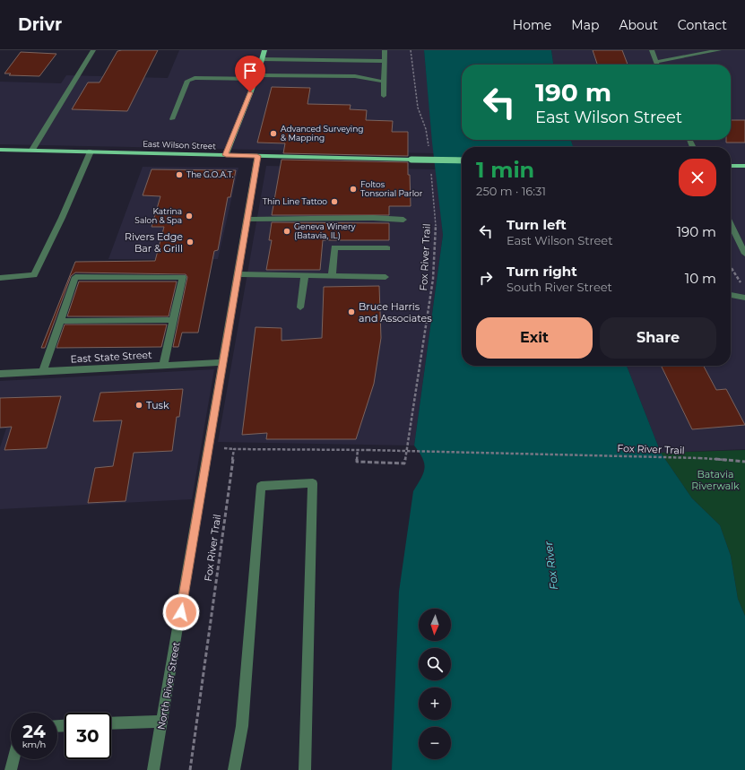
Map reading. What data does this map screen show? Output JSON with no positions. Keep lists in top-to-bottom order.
{
  "streets": {
    "main road": ["East Wilson Street"],
    "street": ["East State Street", "North River Street"],
    "path": ["Fox River Trail"]
  },
  "crossings": [
    ["East Wilson Street", "North River Street"],
    ["East State Street", "North River Street"]
  ],
  "water": ["Fox River"],
  "parks": ["Batavia Riverwalk"],
  "places": [
    "Advanced Surveying & Mapping",
    "The G.O.A.T.",
    "Foltos Tonsorial Parlor",
    "Thin Line Tattoo",
    "Katrina Salon & Spa",
    "Geneva Winery (Batavia, IL)",
    "Rivers Edge Bar & Grill",
    "Bruce Harris and Associates",
    "Tusk"
  ],
  "north": "bottom",
  "page": {
    "header": "Drivr",
    "nav": [
      "Home",
      "Map",
      "About",
      "Contact"
    ],
    "turn": ["190 m", "East Wilson Street"],
    "heading": ["1 min", "250 m · 16:31"],
    "list": [
      {
        "name": "Turn left",
        "note": "East Wilson Street",
        "value": "190 m"
      },
      {
        "name": "Turn right",
        "note": "South River Street",
        "value": "10 m"
      }
    ],
    "buttons": ["Exit", "Share"],
    "map_buttons": ["+", "−"],
    "speed": "24 km/h",
    "limit": "30"
  }
}
